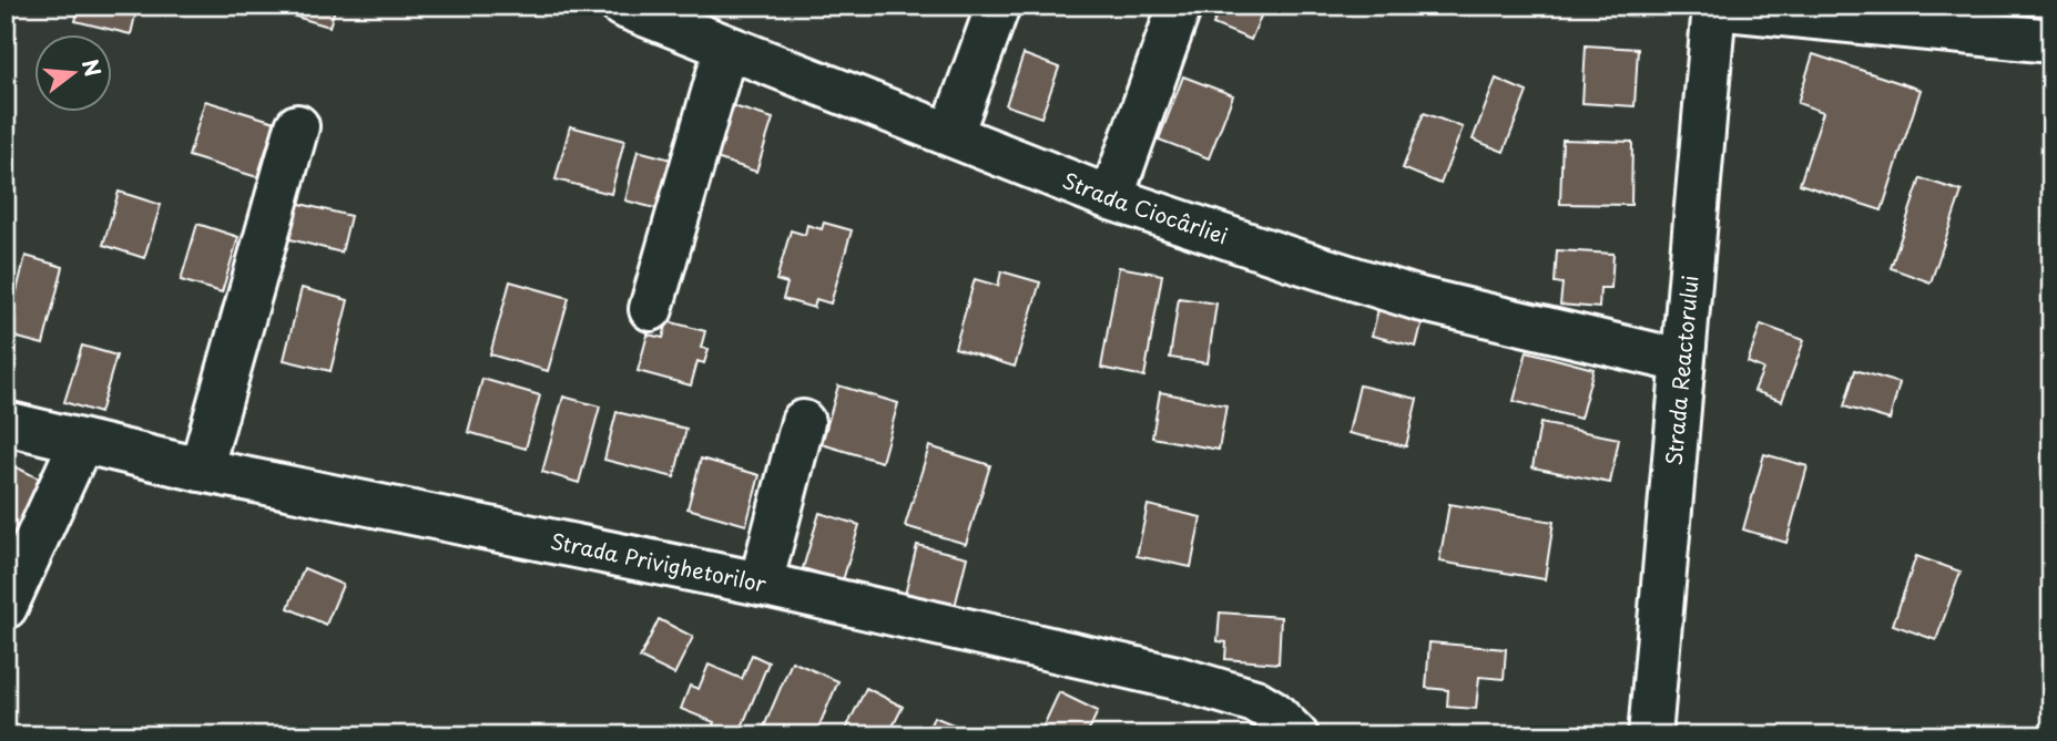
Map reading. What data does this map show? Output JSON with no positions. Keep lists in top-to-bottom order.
{
  "streets": {
    "street": ["Strada Ciocârliei", "Strada Reactorului", "Strada Privighetorilor"]
  },
  "crossings": [
    ["Strada Ciocârliei", "Strada Reactorului"]
  ],
  "north": "right"
}
